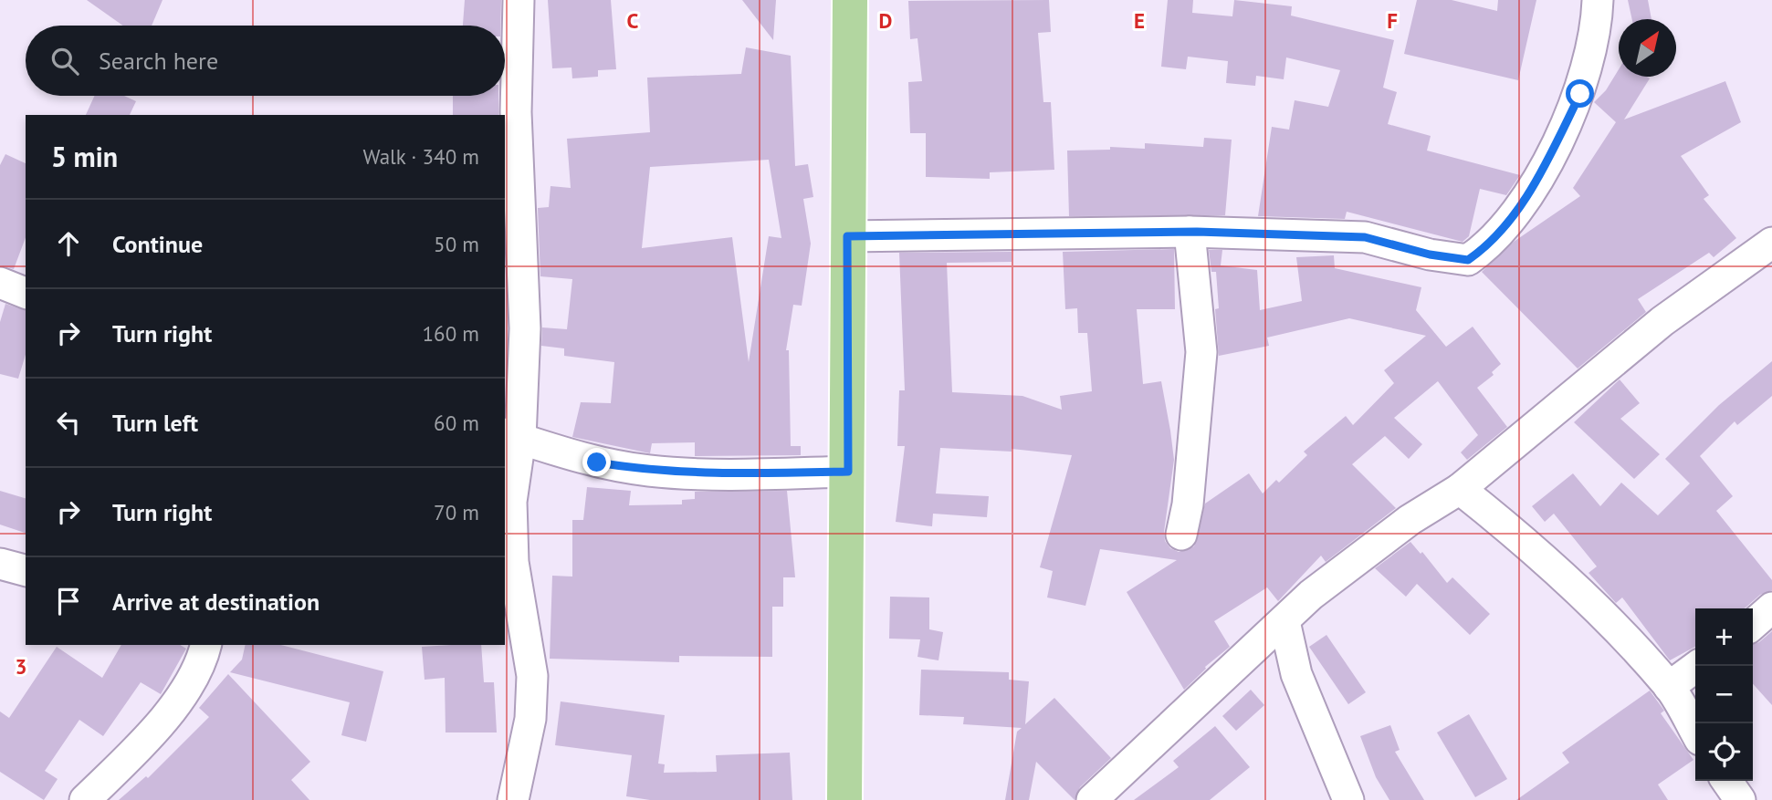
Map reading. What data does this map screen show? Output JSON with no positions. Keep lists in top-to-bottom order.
{
  "north": "top right",
  "page": {
    "search": "Search here",
    "heading": ["5 min", "Walk · 340 m"],
    "list": [
      ["Continue", "50 m"],
      ["Turn right", "160 m"],
      ["Turn left", "60 m"],
      ["Turn right", "70 m"],
      "Arrive at destination"
    ],
    "map_buttons": ["+", "−"]
  },
  "grid": {
    "columns": [
      "C",
      "D",
      "E",
      "F"
    ],
    "rows": ["3"]
  }
}
